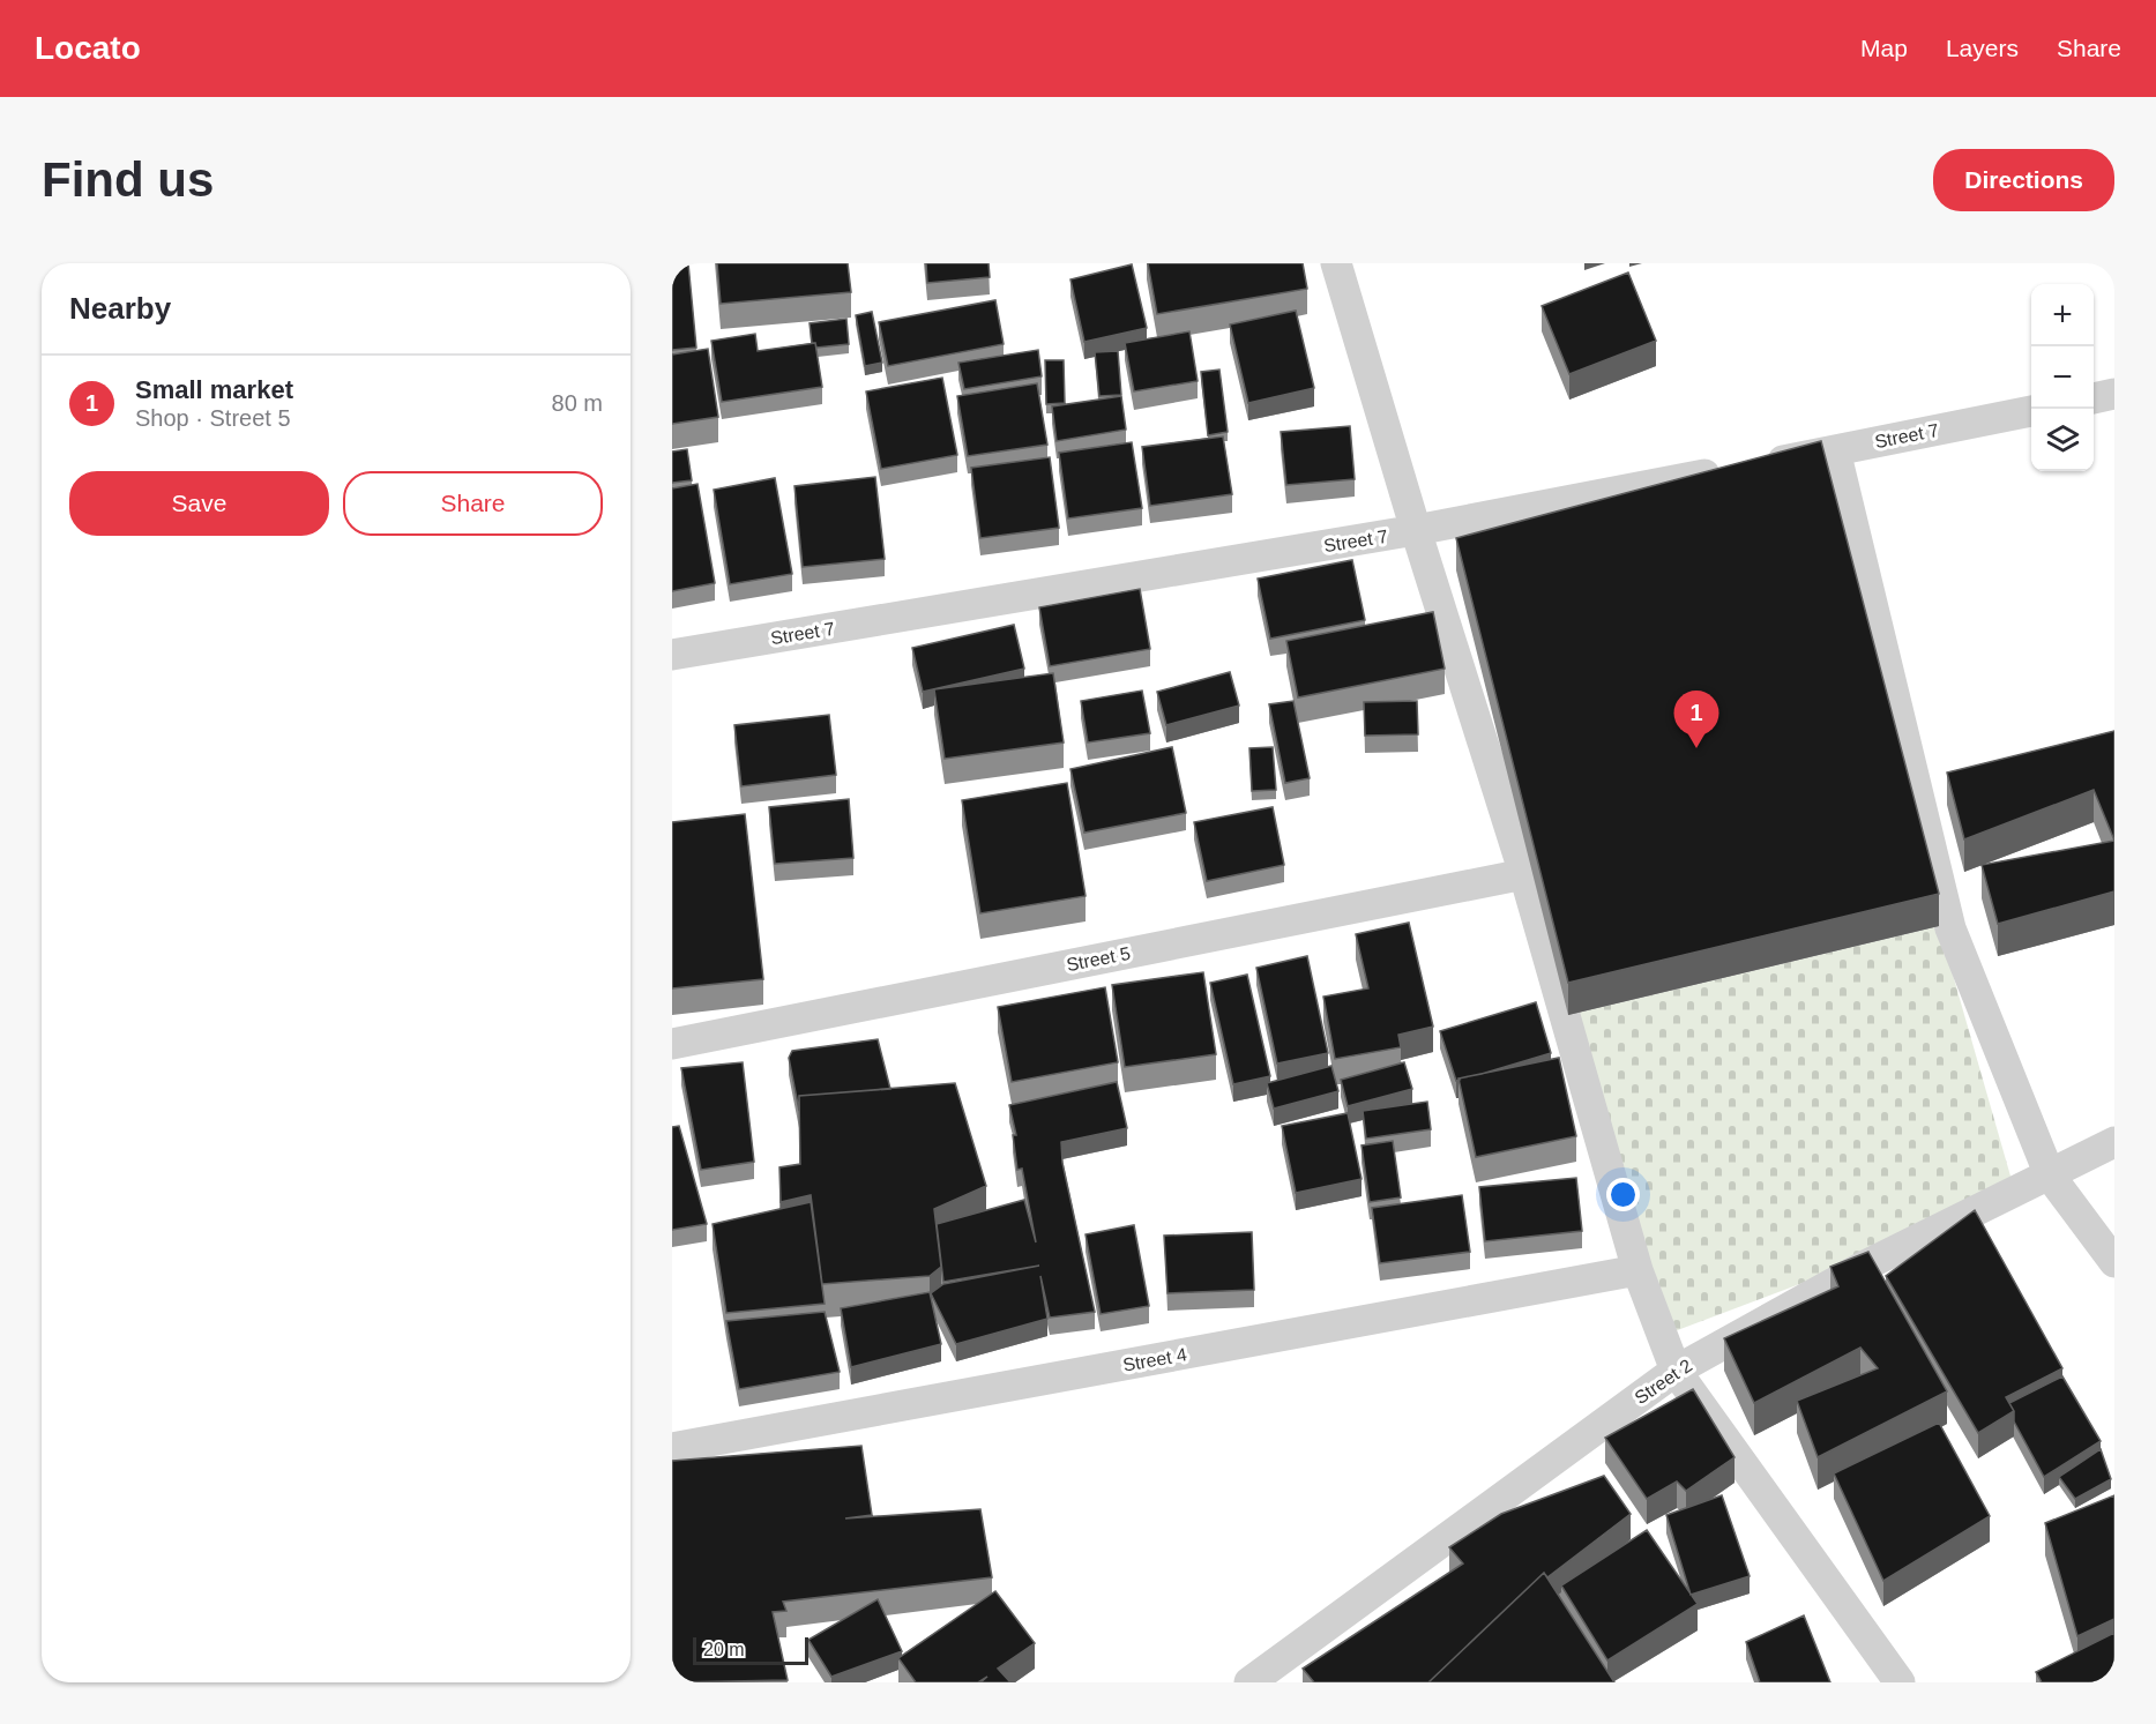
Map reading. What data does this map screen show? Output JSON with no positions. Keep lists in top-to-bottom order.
{
  "streets": {
    "street": [
      "Street 7",
      "Street 5",
      "Street 4",
      "Street 2"
    ]
  },
  "scale_bar": "20 m",
  "page": {
    "header": "Locato",
    "nav": ["Map", "Layers", "Share"],
    "buttons": [
      "Directions",
      ["Save", "Share"]
    ],
    "title": "Find us",
    "heading": "Nearby",
    "map_buttons": ["+", "−"],
    "list": [
      {
        "mark": "1",
        "name": "Small market",
        "note": "Shop · Street 5",
        "value": "80 m"
      }
    ],
    "pins": "1",
    "scale": "20 m"
  }
}
